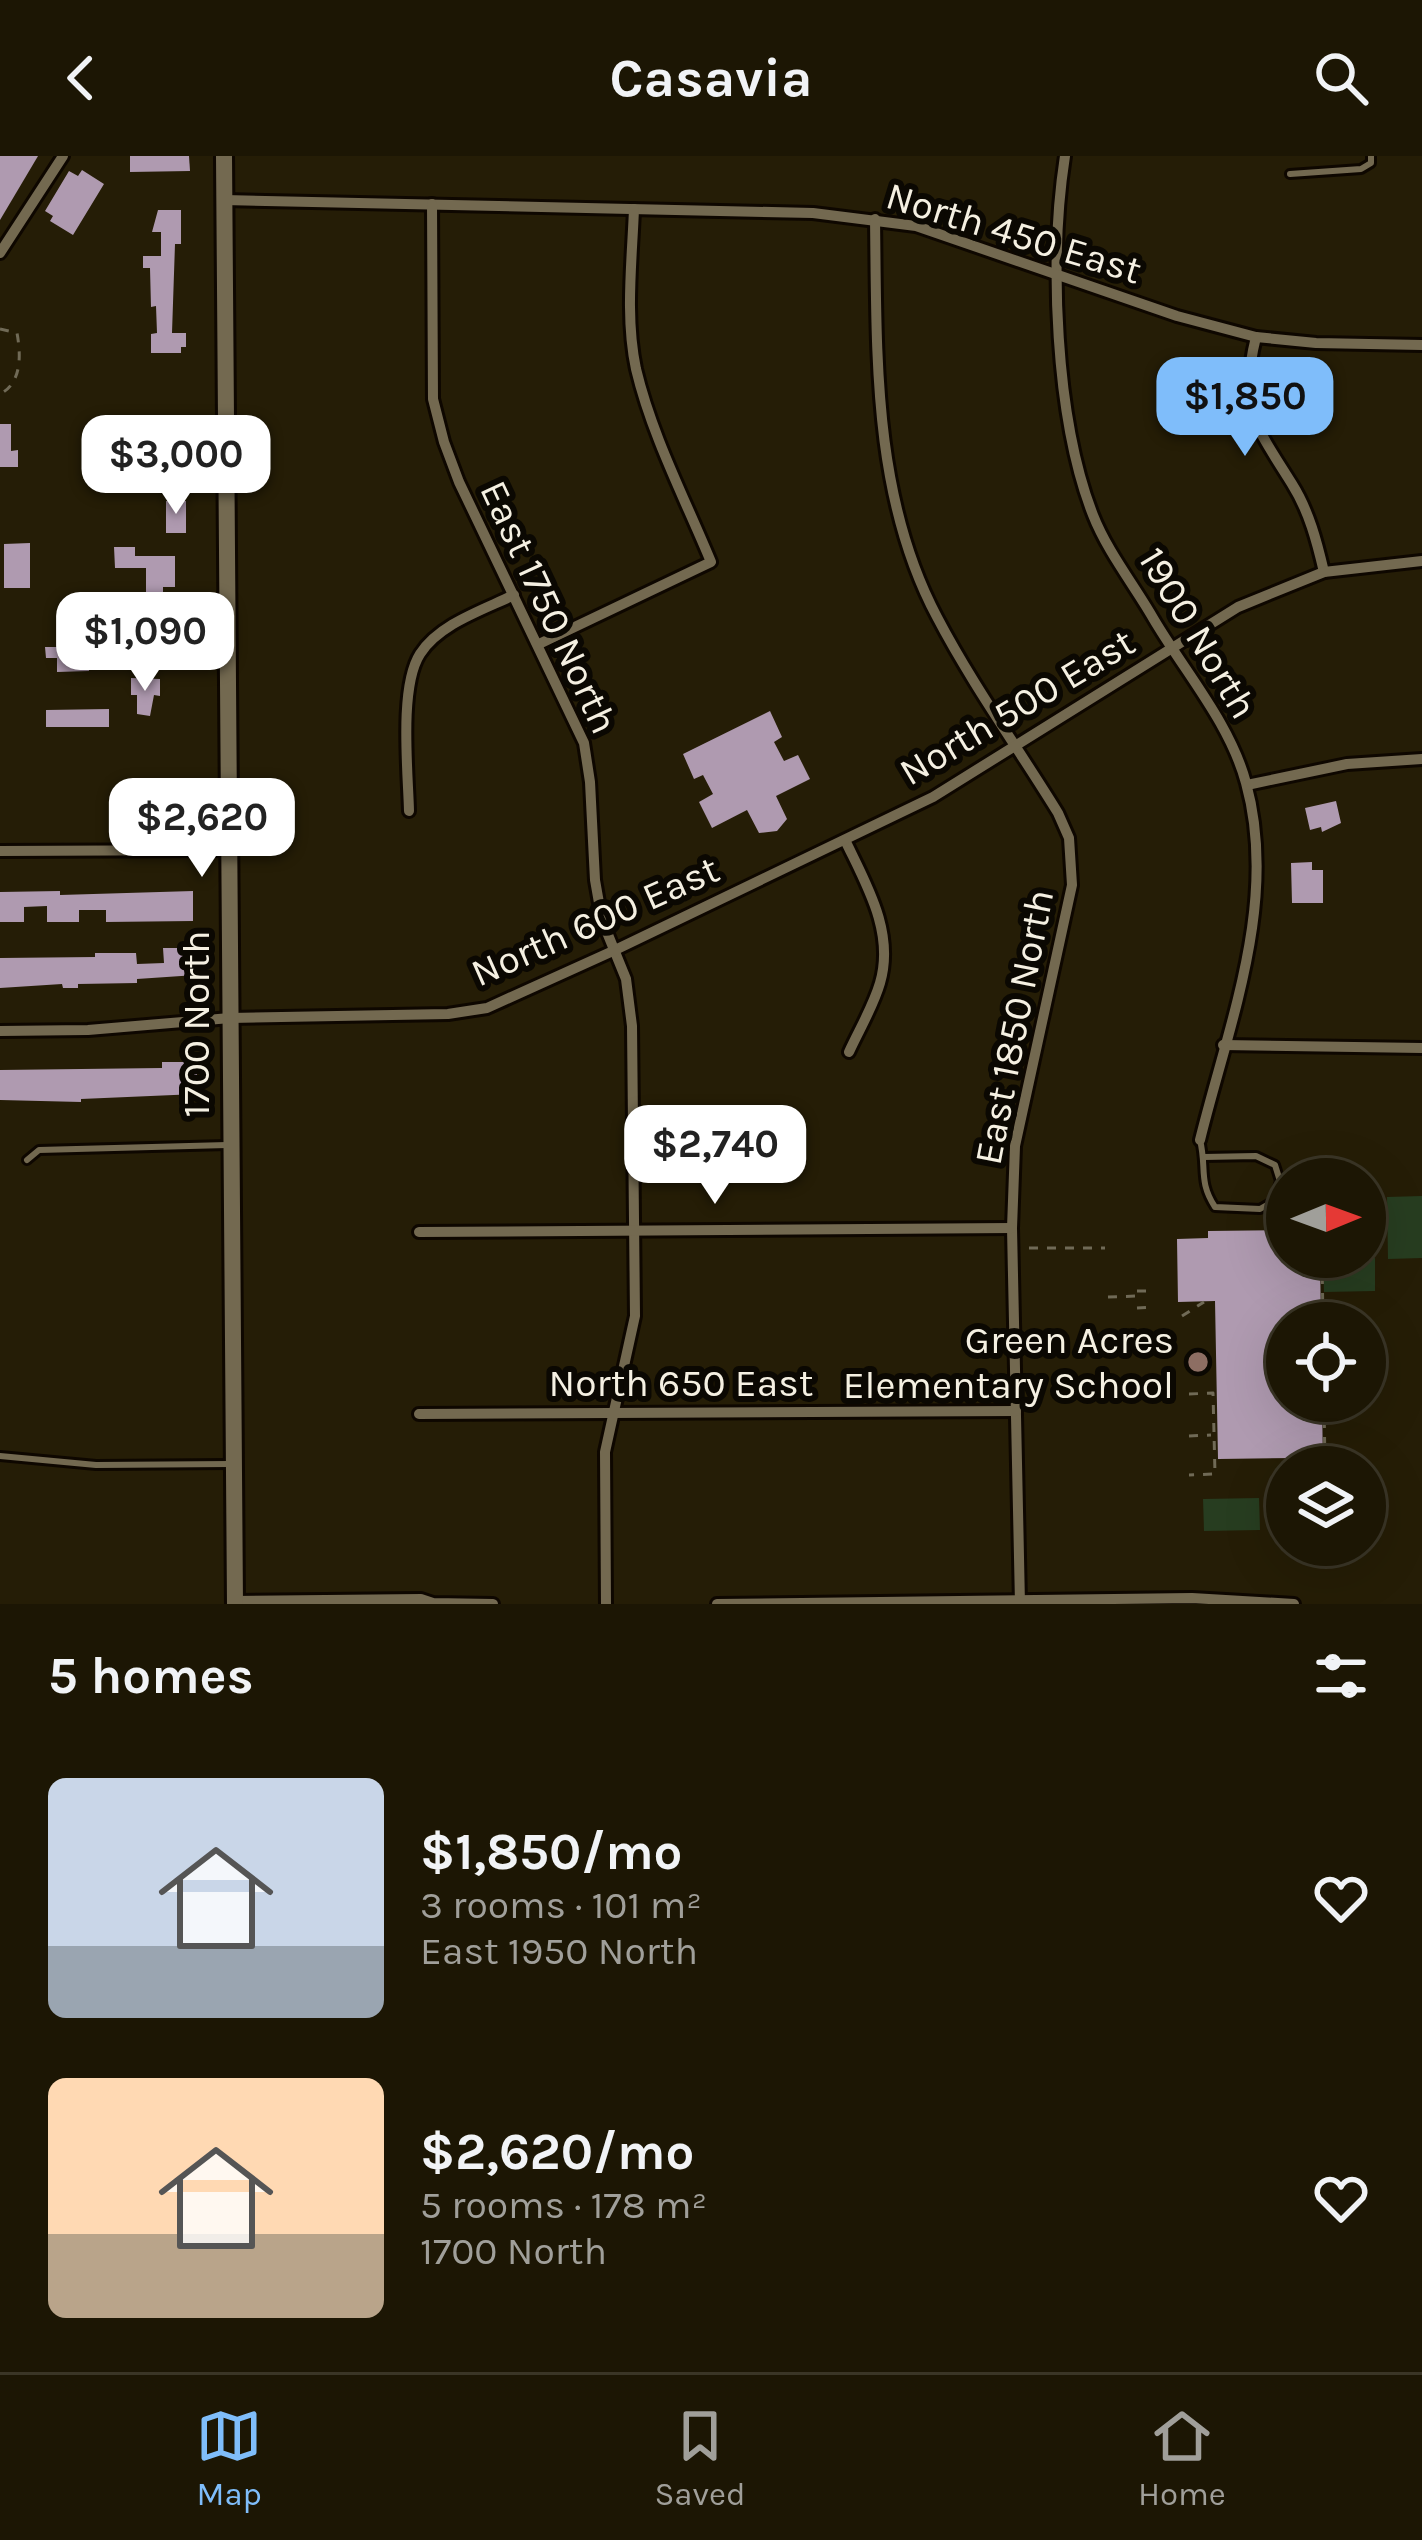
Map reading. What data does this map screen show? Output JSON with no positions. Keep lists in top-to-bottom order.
{
  "streets": {
    "street": [
      "North 450 East",
      "East 1750 North",
      "1900 North",
      "North 500 East",
      "North 600 East",
      "1700 North",
      "East 1850 North",
      "North 650 East"
    ]
  },
  "crossings": [
    ["North 450 East", "East 1750 North"],
    ["North 450 East", "1900 North"],
    ["North 450 East", "1700 North"],
    ["North 450 East", "East 1850 North"],
    ["East 1750 North", "North 600 East"],
    ["East 1750 North", "North 650 East"],
    ["1900 North", "North 500 East"],
    ["North 500 East", "North 600 East"],
    ["North 500 East", "East 1850 North"],
    ["North 600 East", "1700 North"],
    ["East 1850 North", "North 650 East"]
  ],
  "places": ["Green Acres Elementary School"],
  "north": "right",
  "page": {
    "header": "Casavia",
    "price": [
      "$1,850",
      "$3,000",
      "$1,090",
      "$2,620",
      "$2,740"
    ],
    "heading": "5 homes",
    "list": [
      {
        "name": "$1,850/mo",
        "note": "3 rooms · 101 m² · East 1950 North"
      },
      {
        "name": "$2,620/mo",
        "note": "5 rooms · 178 m² · 1700 North"
      }
    ],
    "tabs": ["Map", "Saved", "Home"]
  }
}
